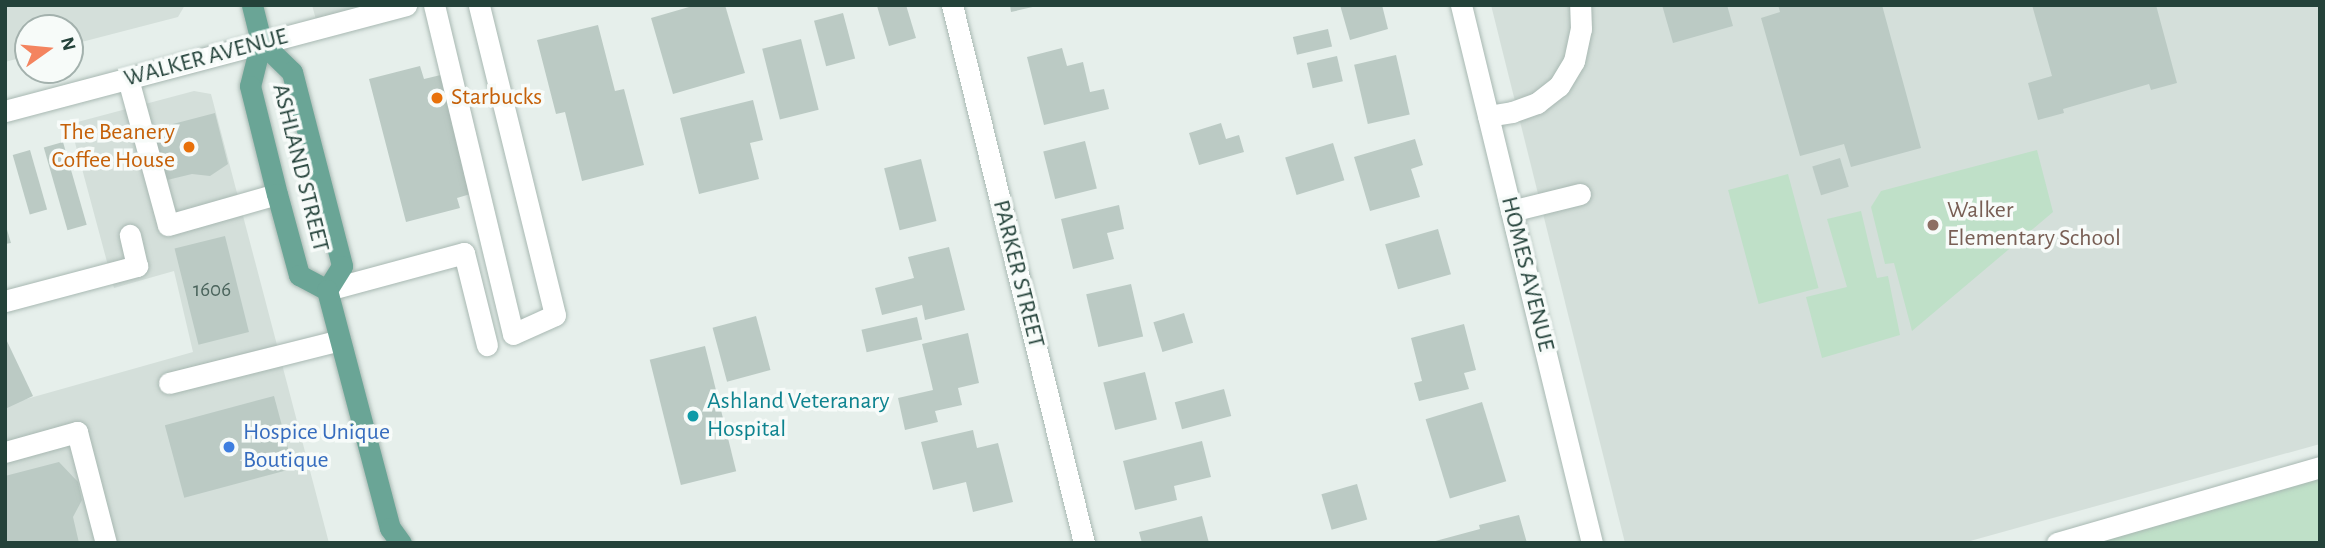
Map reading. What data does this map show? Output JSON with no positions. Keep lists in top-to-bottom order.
{
  "streets": {
    "main road": ["ASHLAND STREET"],
    "street": ["WALKER AVENUE", "PARKER STREET", "HOMES AVENUE"]
  },
  "crossings": [
    ["WALKER AVENUE", "ASHLAND STREET"]
  ],
  "places": [
    "Starbucks",
    "The Beanery Coffee House",
    "Walker Elementary School",
    "Ashland Veteranary Hospital",
    "Hospice Unique Boutique"
  ],
  "house_numbers": ["1606"],
  "north": "right"
}
